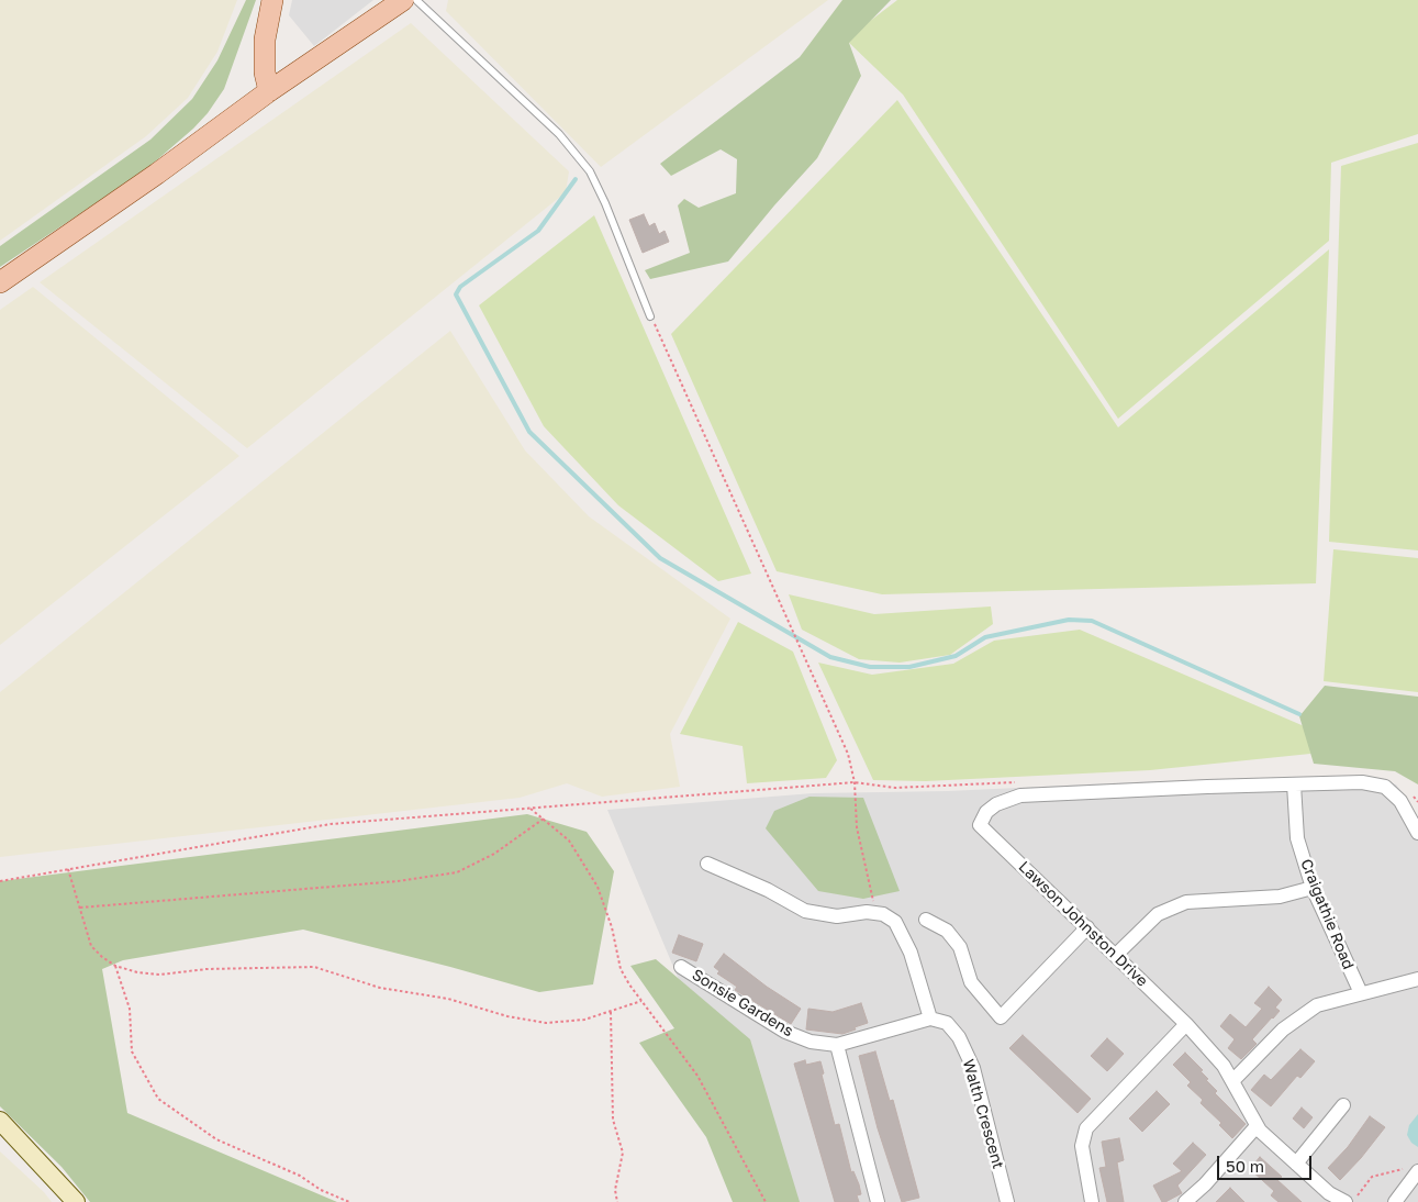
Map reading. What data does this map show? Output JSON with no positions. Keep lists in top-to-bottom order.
{
  "streets": {
    "street": [
      "Craigathie Road",
      "Lawson Johnston Drive",
      "Sonsie Gardens",
      "Walth Crescent"
    ]
  },
  "crossings": [
    ["Craigathie Road", "Lawson Johnston Drive"],
    ["Sonsie Gardens", "Walth Crescent"]
  ],
  "scale_bar": "50 m"
}
